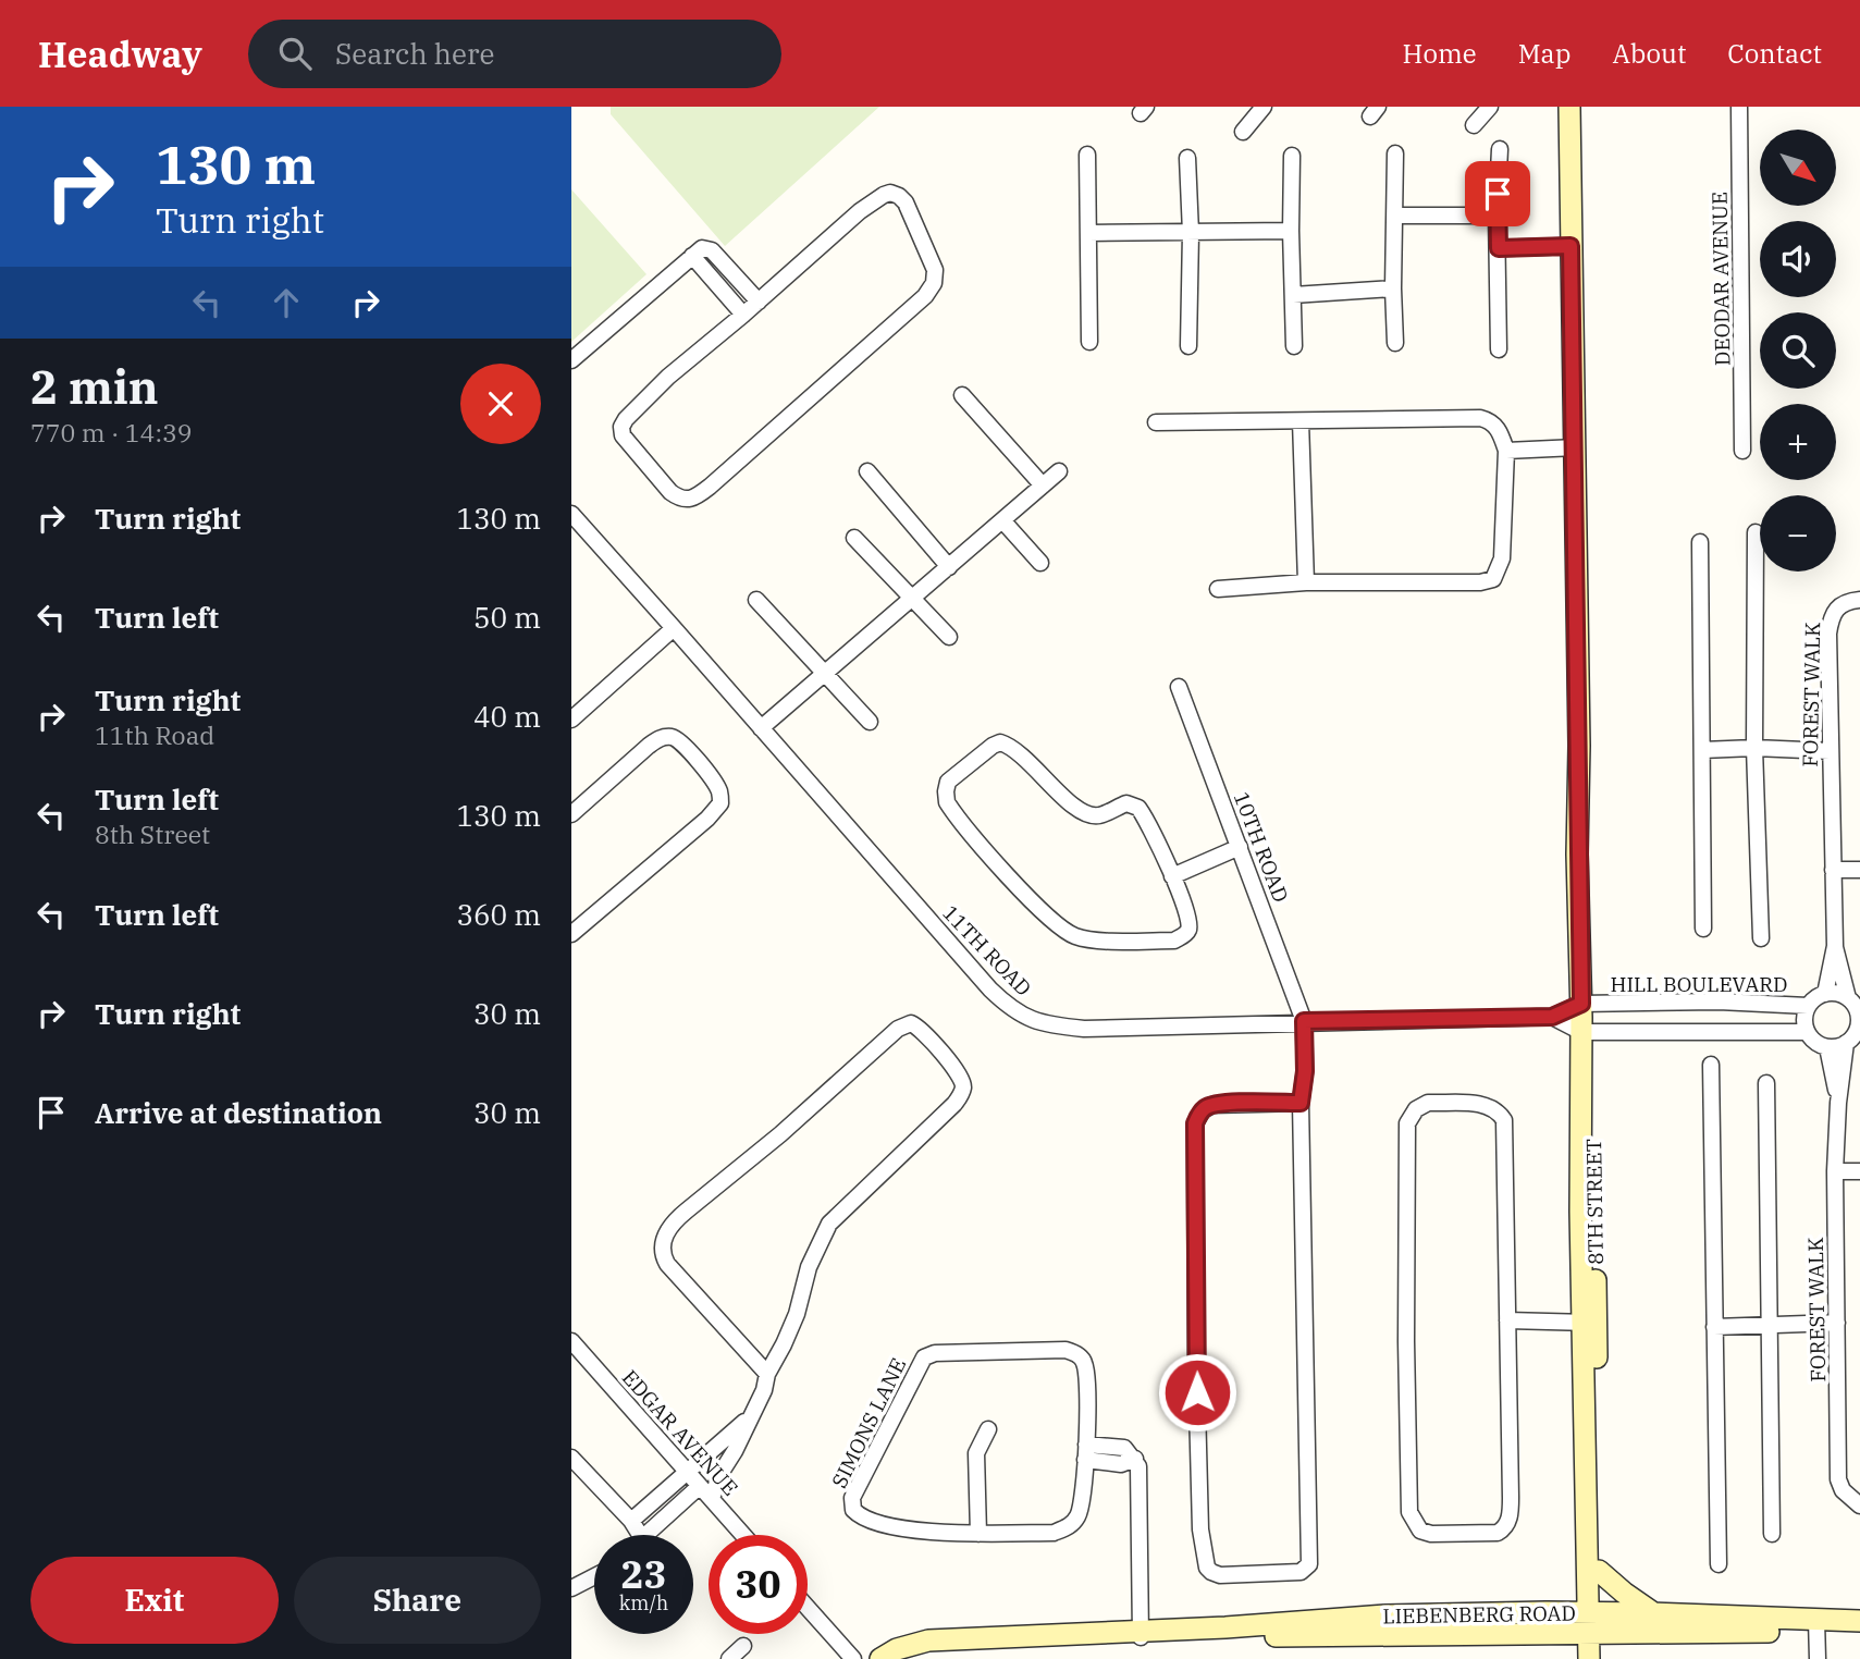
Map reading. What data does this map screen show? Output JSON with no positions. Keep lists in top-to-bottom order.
{
  "streets": {
    "street": [
      "DEODAR AVENUE",
      "FOREST WALK",
      "10TH ROAD",
      "11TH ROAD",
      "HILL BOULEVARD",
      "8TH STREET",
      "SIMONS LANE",
      "EDGAR AVENUE",
      "LIEBENBERG ROAD"
    ]
  },
  "crossings": [
    ["FOREST WALK", "HILL BOULEVARD"],
    ["10TH ROAD", "11TH ROAD"],
    ["11TH ROAD", "HILL BOULEVARD"],
    ["11TH ROAD", "8TH STREET"],
    ["HILL BOULEVARD", "8TH STREET"],
    ["8TH STREET", "LIEBENBERG ROAD"]
  ],
  "north": "bottom right",
  "page": {
    "header": "Headway",
    "search": "Search here",
    "nav": [
      "Home",
      "Map",
      "About",
      "Contact"
    ],
    "turn": ["130 m", "Turn right"],
    "map_buttons": ["+", "−"],
    "heading": ["2 min", "770 m · 14:39"],
    "list": [
      {
        "name": "Turn right",
        "value": "130 m"
      },
      {
        "name": "Turn left",
        "value": "50 m"
      },
      {
        "name": "Turn right",
        "note": "11th Road",
        "value": "40 m"
      },
      {
        "name": "Turn left",
        "note": "8th Street",
        "value": "130 m"
      },
      {
        "name": "Turn left",
        "value": "360 m"
      },
      {
        "name": "Turn right",
        "value": "30 m"
      },
      {
        "name": "Arrive at destination",
        "value": "30 m"
      }
    ],
    "speed": "23 km/h",
    "limit": "30",
    "buttons": ["Exit", "Share"]
  }
}
